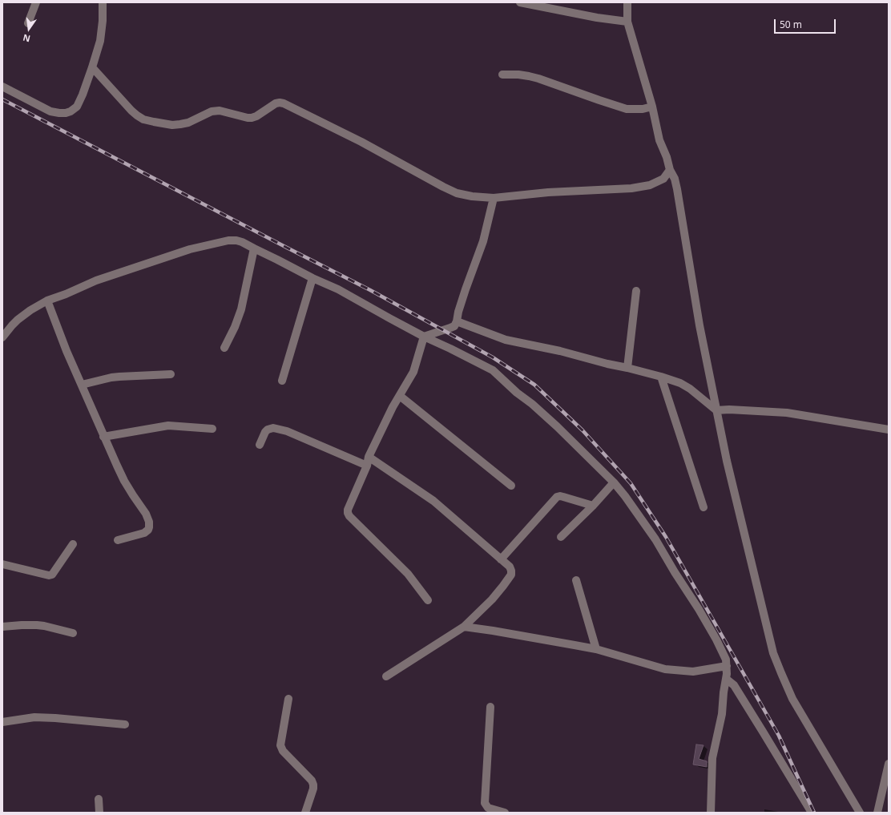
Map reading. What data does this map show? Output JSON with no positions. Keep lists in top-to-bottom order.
{
  "scale_bar": "50 m",
  "north": "bottom"
}
